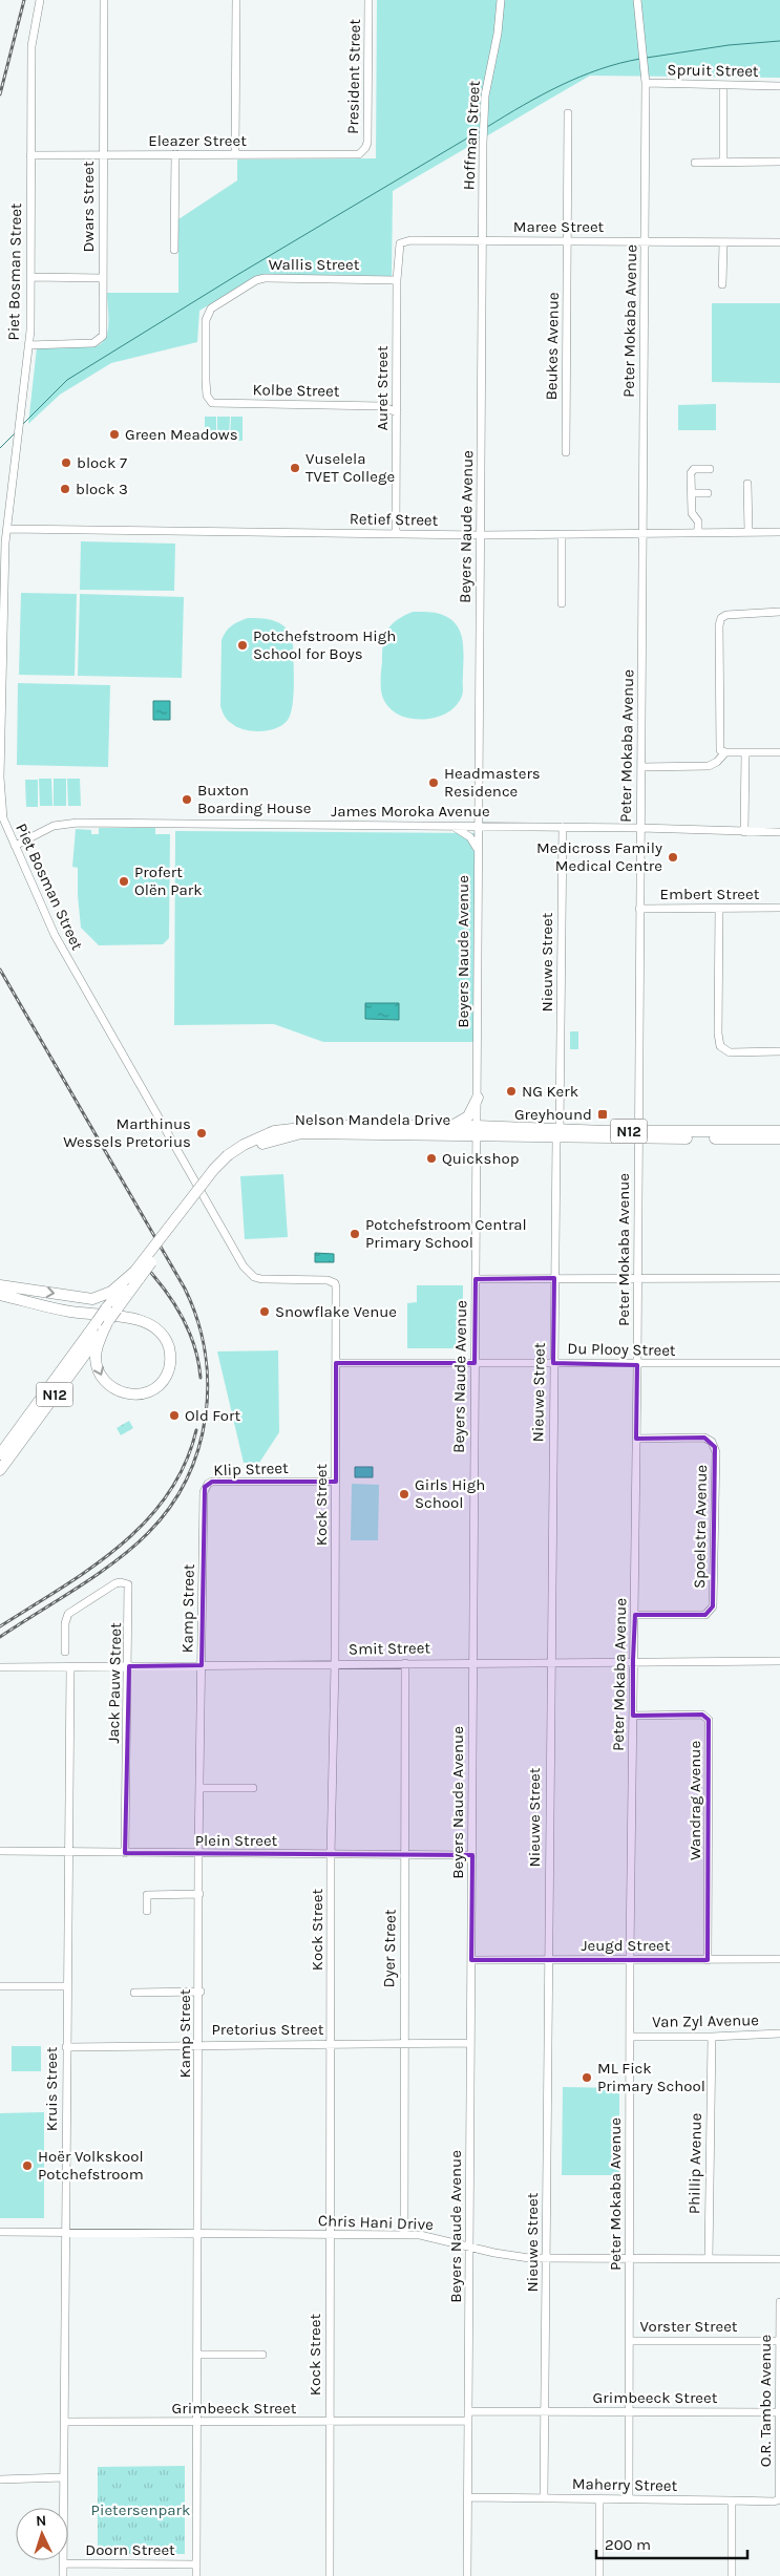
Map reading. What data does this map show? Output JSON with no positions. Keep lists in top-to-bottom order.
{
  "streets": {
    "highway": ["Nelson Mandela Drive", "N12"],
    "street": [
      "Spruit Street",
      "President Street",
      "Hoffman Street",
      "Eleazer Street",
      "Dwars Street",
      "Maree Street",
      "Wallis Street",
      "Piet Bosman Street",
      "Peter Mokaba Avenue",
      "Beukes Avenue",
      "Auret Street",
      "Kolbe Street",
      "Retief Street",
      "Beyers Naude Avenue",
      "James Moroka Avenue",
      "Embert Street",
      "Nieuwe Street",
      "Du Plooy Street",
      "Klip Street",
      "Kock Street",
      "Spoelstra Avenue",
      "Kamp Street",
      "Smit Street",
      "Jack Pauw Street",
      "Wandrag Avenue",
      "Plein Street",
      "Jeugd Street",
      "Dyer Street",
      "Van Zyl Avenue",
      "Pretorius Street",
      "Kruis Street",
      "Phillip Avenue",
      "Chris Hani Drive",
      "Vorster Street",
      "Grimbeeck Street",
      "O.R. Tambo Avenue",
      "Maherry Street",
      "Doorn Street"
    ]
  },
  "crossings": [
    ["Spruit Street", "Peter Mokaba Avenue"],
    ["President Street", "Eleazer Street"],
    ["Hoffman Street", "Maree Street"],
    ["Hoffman Street", "Beyers Naude Avenue"],
    ["Eleazer Street", "Dwars Street"],
    ["Eleazer Street", "Piet Bosman Street"],
    ["Dwars Street", "Piet Bosman Street"],
    ["Maree Street", "Peter Mokaba Avenue"],
    ["Maree Street", "Beukes Avenue"],
    ["Maree Street", "Auret Street"],
    ["Maree Street", "Beyers Naude Avenue"],
    ["Wallis Street", "Auret Street"],
    ["Wallis Street", "Kolbe Street"],
    ["Piet Bosman Street", "Retief Street"],
    ["Piet Bosman Street", "James Moroka Avenue"],
    ["Piet Bosman Street", "Kock Street"],
    ["Peter Mokaba Avenue", "Retief Street"],
    ["Peter Mokaba Avenue", "James Moroka Avenue"],
    ["Peter Mokaba Avenue", "Embert Street"],
    ["Peter Mokaba Avenue", "Nelson Mandela Drive"],
    ["Peter Mokaba Avenue", "Du Plooy Street"],
    ["Peter Mokaba Avenue", "Spoelstra Avenue"],
    ["Peter Mokaba Avenue", "Smit Street"],
    ["Peter Mokaba Avenue", "Wandrag Avenue"],
    ["Peter Mokaba Avenue", "Jeugd Street"],
    ["Peter Mokaba Avenue", "Van Zyl Avenue"],
    ["Peter Mokaba Avenue", "Chris Hani Drive"],
    ["Peter Mokaba Avenue", "Vorster Street"],
    ["Peter Mokaba Avenue", "Grimbeeck Street"],
    ["Peter Mokaba Avenue", "Maherry Street"],
    ["Auret Street", "Kolbe Street"],
    ["Auret Street", "Retief Street"],
    ["Retief Street", "Beyers Naude Avenue"],
    ["Beyers Naude Avenue", "James Moroka Avenue"],
    ["Beyers Naude Avenue", "Nelson Mandela Drive"],
    ["Beyers Naude Avenue", "Du Plooy Street"],
    ["Beyers Naude Avenue", "Smit Street"],
    ["Beyers Naude Avenue", "Plein Street"],
    ["Beyers Naude Avenue", "Jeugd Street"],
    ["Beyers Naude Avenue", "Pretorius Street"],
    ["Beyers Naude Avenue", "Chris Hani Drive"],
    ["Beyers Naude Avenue", "Grimbeeck Street"],
    ["Beyers Naude Avenue", "Maherry Street"],
    ["James Moroka Avenue", "Nieuwe Street"],
    ["Nieuwe Street", "Nelson Mandela Drive"],
    ["Nieuwe Street", "Du Plooy Street"],
    ["Nieuwe Street", "Smit Street"],
    ["Nieuwe Street", "Jeugd Street"],
    ["Nieuwe Street", "Chris Hani Drive"],
    ["Nieuwe Street", "Grimbeeck Street"],
    ["Nieuwe Street", "Maherry Street"],
    ["Du Plooy Street", "Kock Street"],
    ["Klip Street", "Kock Street"],
    ["Klip Street", "Kamp Street"],
    ["Kock Street", "Smit Street"],
    ["Kock Street", "Plein Street"],
    ["Kock Street", "Pretorius Street"],
    ["Kock Street", "Chris Hani Drive"],
    ["Kock Street", "Grimbeeck Street"],
    ["Kamp Street", "Smit Street"],
    ["Kamp Street", "Plein Street"],
    ["Kamp Street", "Pretorius Street"],
    ["Kamp Street", "Chris Hani Drive"],
    ["Kamp Street", "Grimbeeck Street"],
    ["Kamp Street", "Doorn Street"],
    ["Smit Street", "Jack Pauw Street"],
    ["Smit Street", "Dyer Street"],
    ["Smit Street", "Kruis Street"],
    ["Jack Pauw Street", "Plein Street"],
    ["Wandrag Avenue", "Jeugd Street"],
    ["Plein Street", "Dyer Street"],
    ["Plein Street", "Kruis Street"],
    ["Dyer Street", "Pretorius Street"],
    ["Dyer Street", "Chris Hani Drive"],
    ["Van Zyl Avenue", "Phillip Avenue"],
    ["Pretorius Street", "Kruis Street"],
    ["Kruis Street", "Chris Hani Drive"],
    ["Kruis Street", "Grimbeeck Street"],
    ["Kruis Street", "Doorn Street"],
    ["Phillip Avenue", "Chris Hani Drive"],
    ["Vorster Street", "O.R. Tambo Avenue"],
    ["Grimbeeck Street", "O.R. Tambo Avenue"],
    ["O.R. Tambo Avenue", "Maherry Street"]
  ],
  "parks": ["Pietersenpark"],
  "places": {
    "other": [
      "Green Meadows",
      "block 7",
      "Vuselela TVET College",
      "block 3",
      "Potchefstroom High School for Boys",
      "Headmasters Residence",
      "Buxton Boarding House",
      "Medicross Family Medical Centre",
      "Profert Olën Park",
      "NG Kerk",
      "Marthinus Wessels Pretorius",
      "Quickshop",
      "Potchefstroom Central Primary School",
      "Snowflake Venue",
      "Old Fort",
      "Girls High School",
      "ML Fick Primary School",
      "Hoër Volkskool Potchefstroom"
    ],
    "transit": ["Greyhound"]
  },
  "scale_bar": "200 m",
  "north": "top"
}
